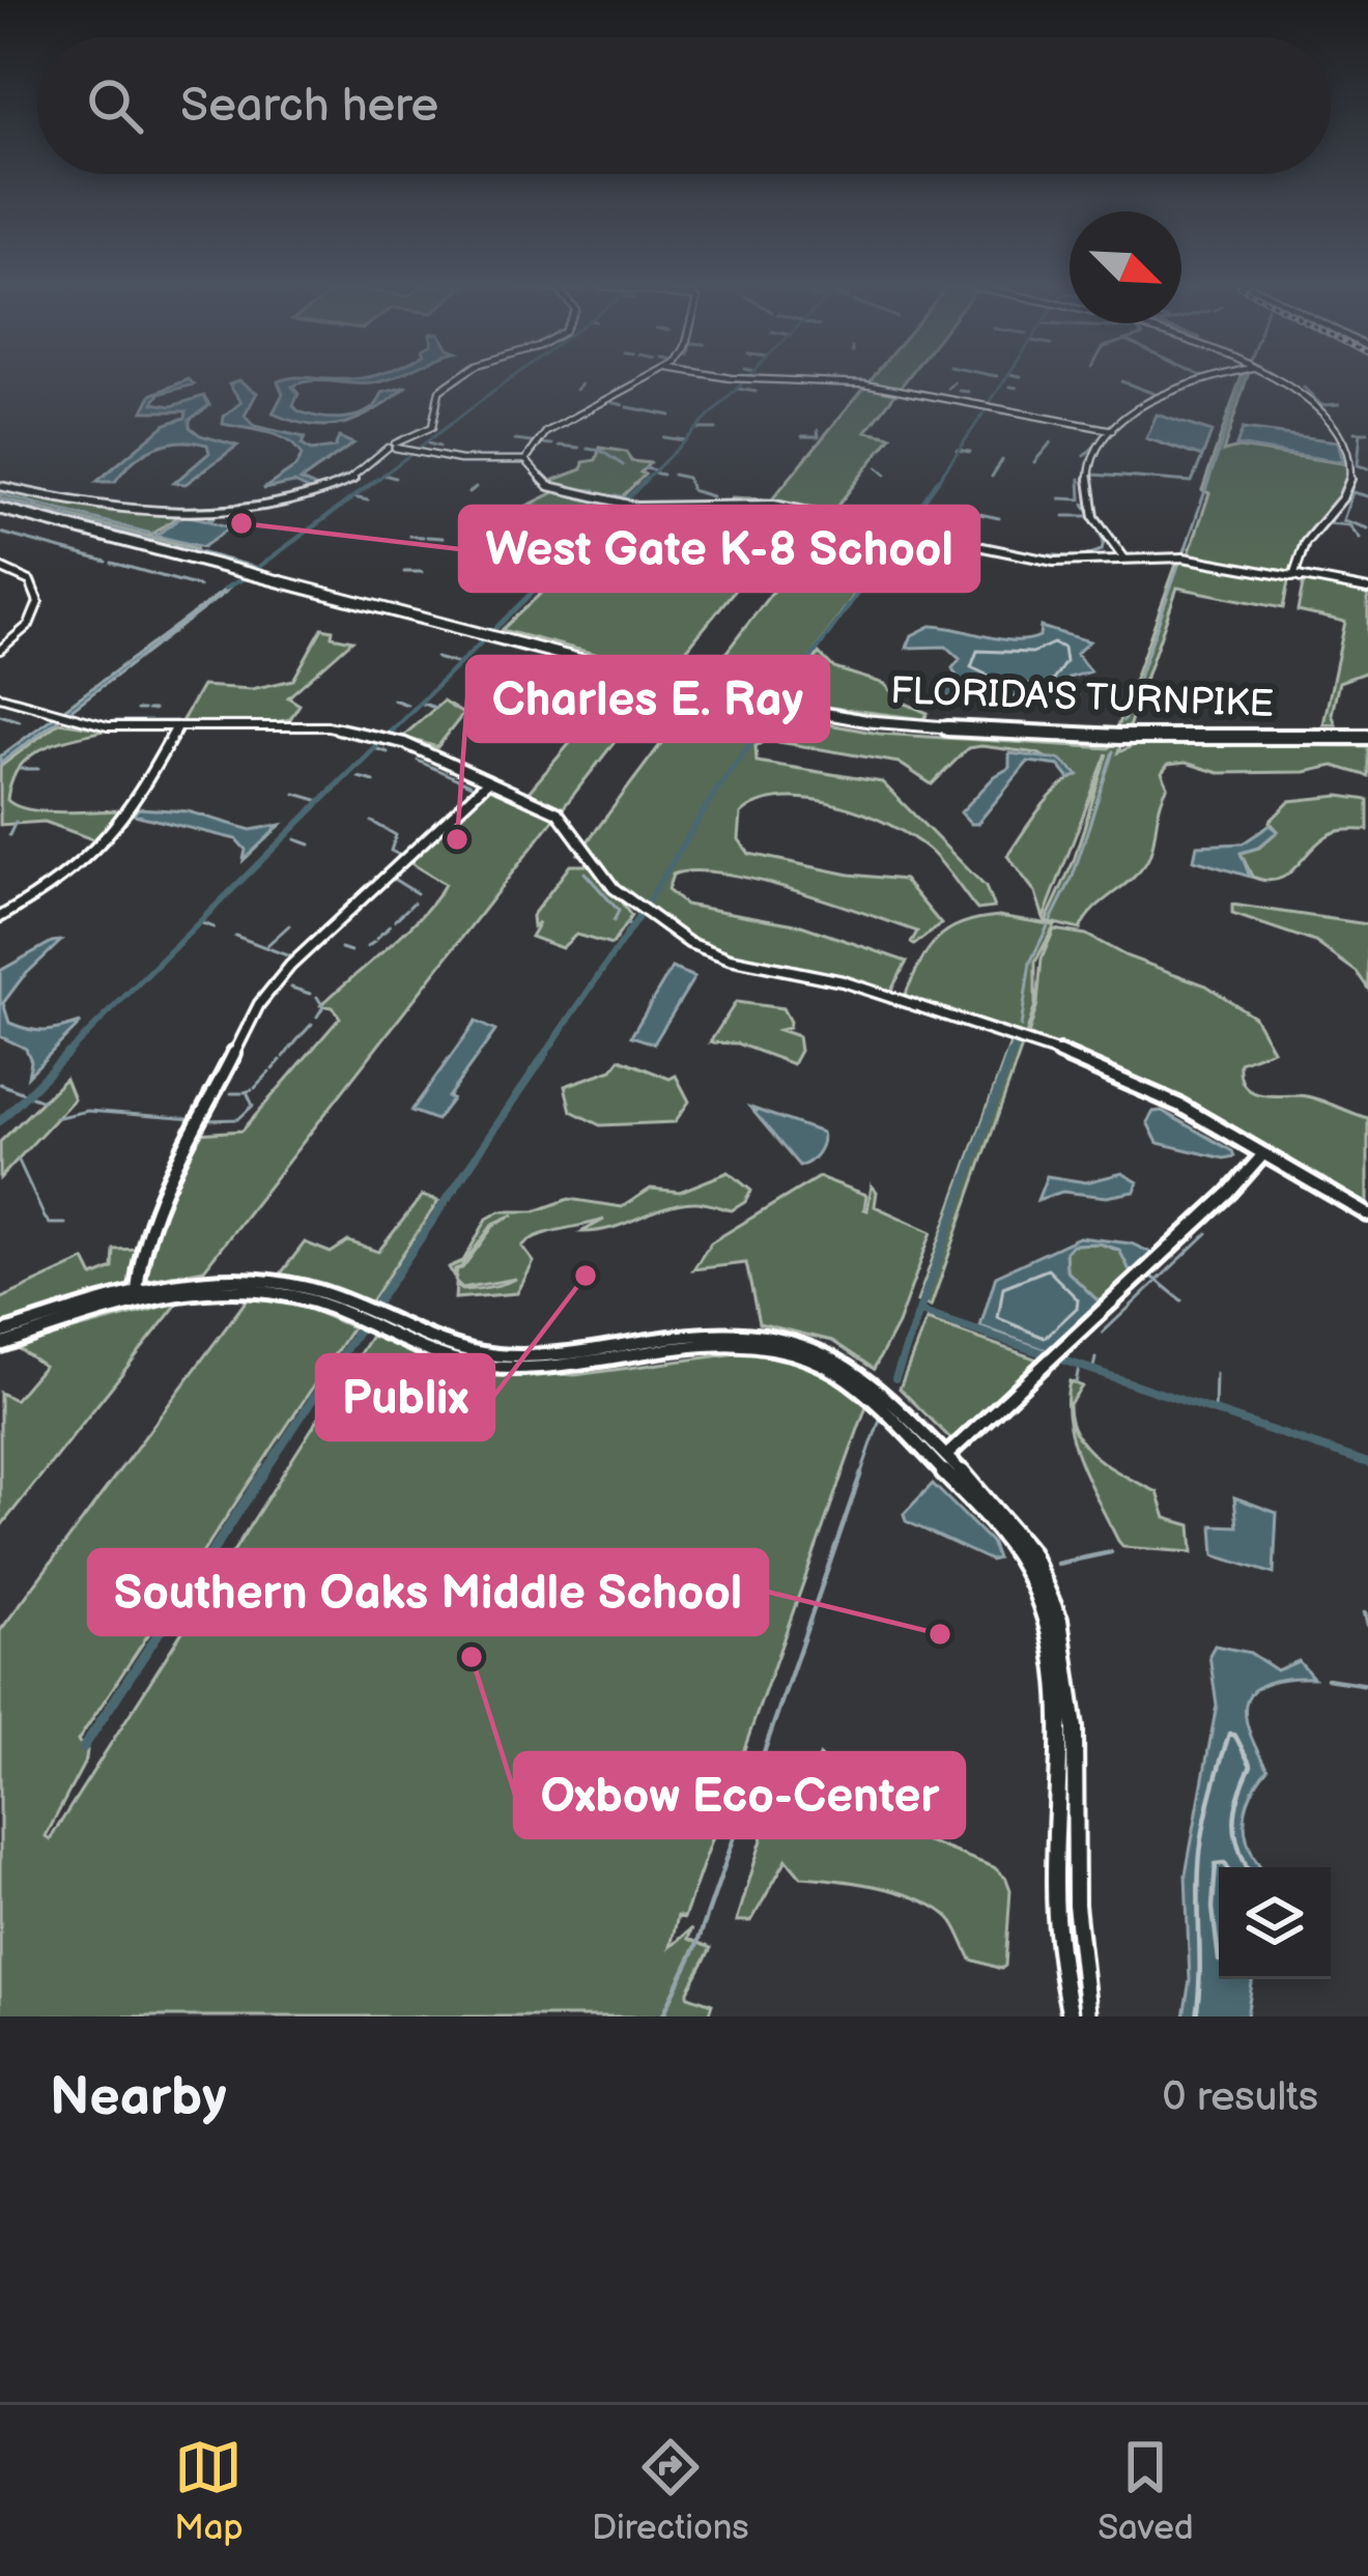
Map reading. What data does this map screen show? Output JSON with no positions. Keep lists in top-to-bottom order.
{
  "streets": {
    "highway": ["FLORIDA'S TURNPIKE"]
  },
  "places": [
    "West Gate K-8 School",
    "Charles E. Ray",
    "Publix",
    "Southern Oaks Middle School",
    "Oxbow Eco-Center"
  ],
  "north": "bottom right",
  "page": {
    "search": "Search here",
    "heading": ["Nearby", "0 results"],
    "nav": ["Map", "Directions", "Saved"]
  }
}
